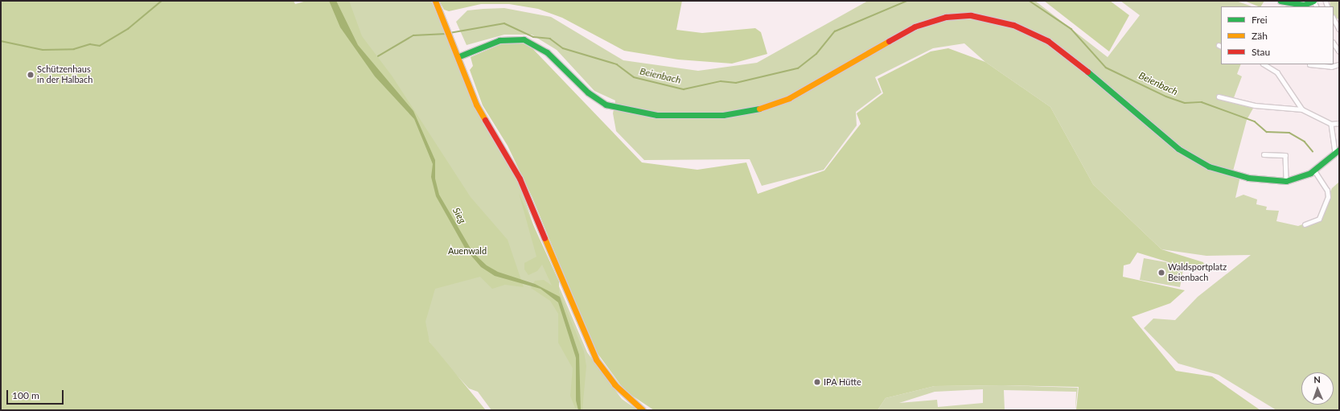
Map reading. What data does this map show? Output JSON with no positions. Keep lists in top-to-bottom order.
{
  "water": ["Beienbach", "Sieg"],
  "parks": ["Auenwald"],
  "places": ["Schützenhaus in der Halbach", "Waldsportplatz Beienbach", "IPA Hütte"],
  "legend": ["Frei", "Zäh", "Stau"],
  "scale_bar": "100 m",
  "north": "top"
}
